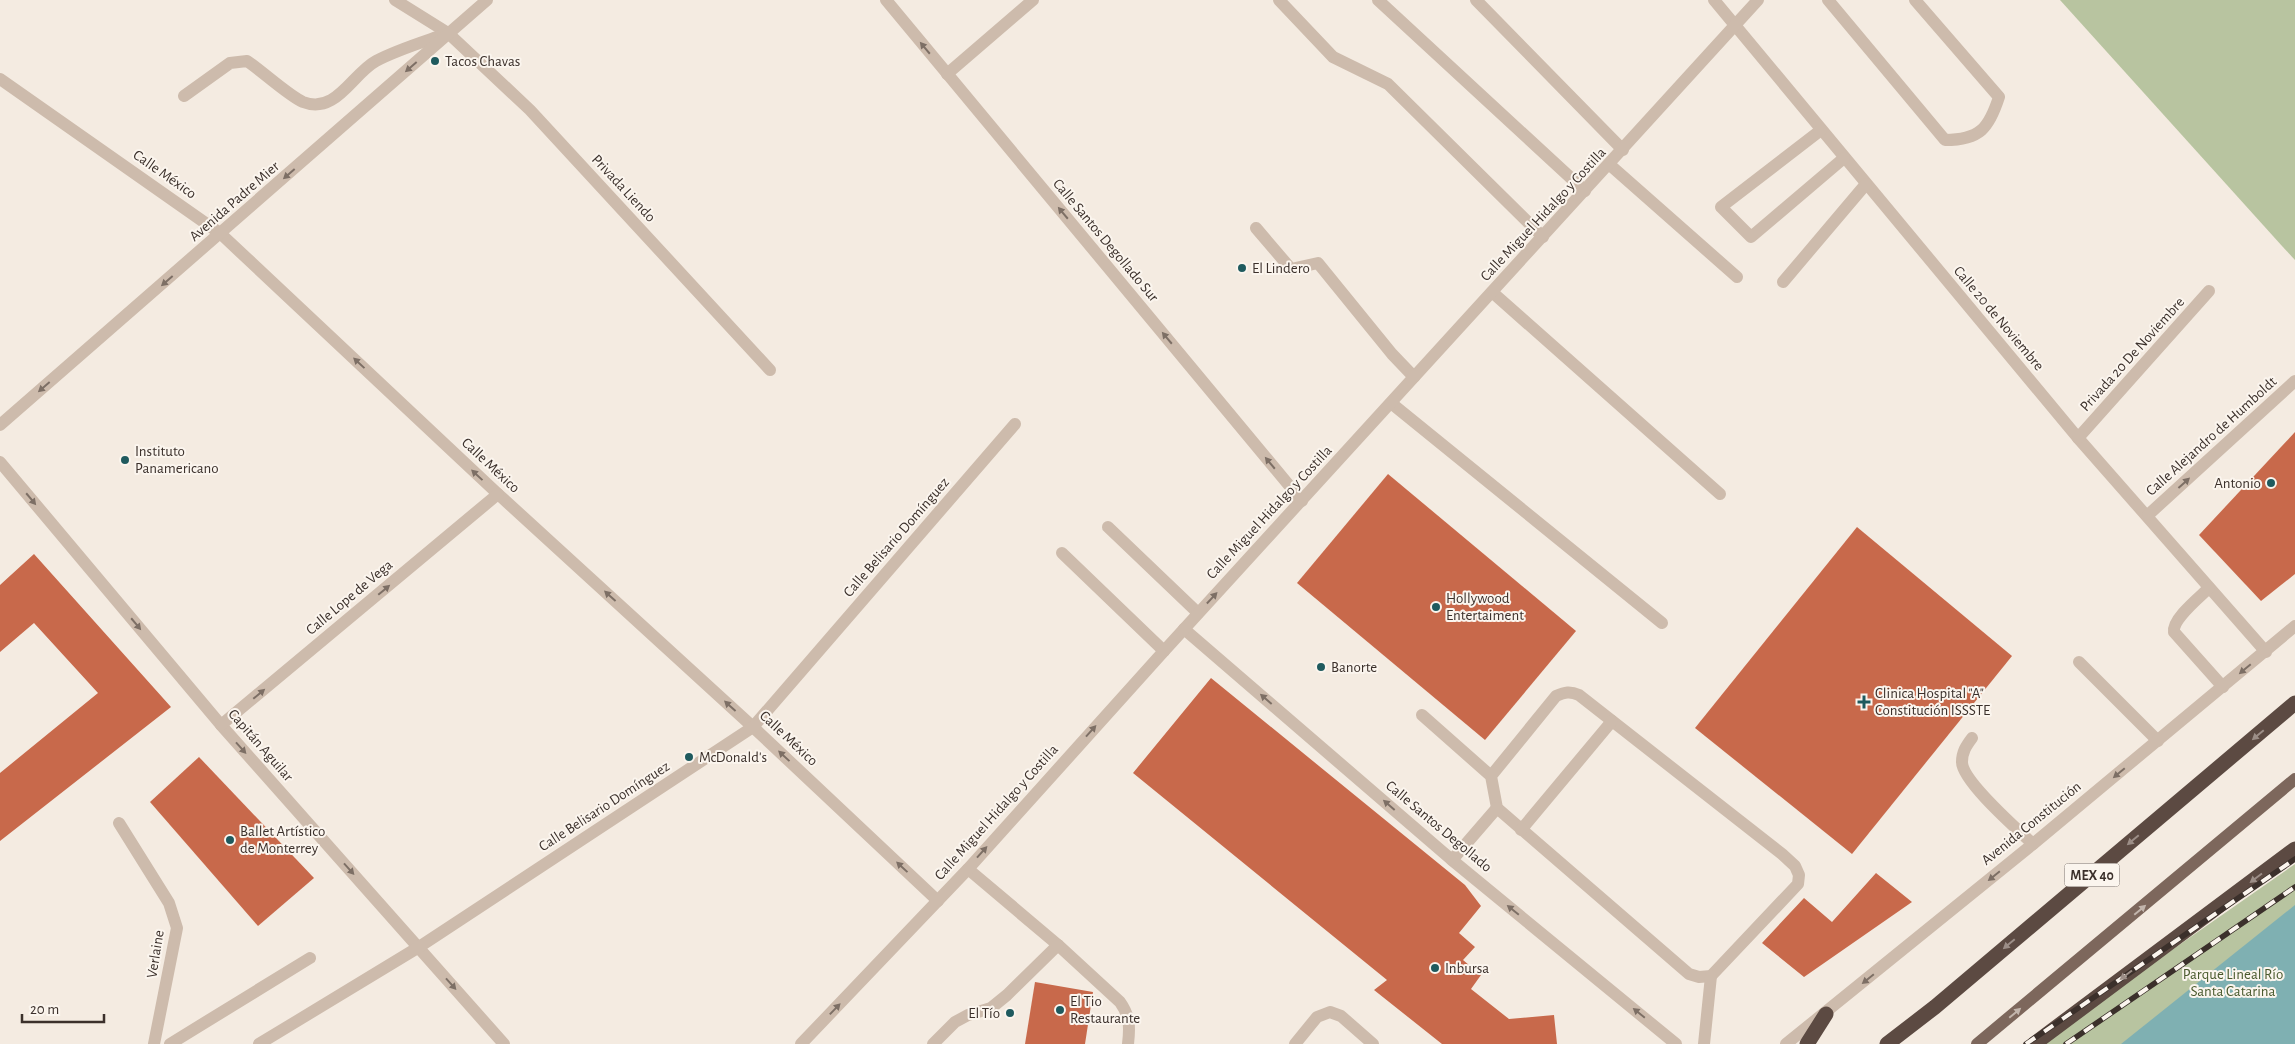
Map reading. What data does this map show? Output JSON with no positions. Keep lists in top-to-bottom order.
{
  "streets": {
    "highway": ["MEX 40"],
    "street": [
      "Calle México",
      "Privada Liendo",
      "Avenida Padre Mier",
      "Calle Miguel Hidalgo y Costilla",
      "Calle Santos Degollado Sur",
      "Calle 20 de Noviembre",
      "Privada 20 De Noviembre",
      "Calle Alejandro de Humboldt",
      "Calle Belisario Domínguez",
      "Calle Lope de Vega",
      "Capitán Aguilar",
      "Avenida Constitución",
      "Calle Santos Degollado",
      "Verlaine"
    ]
  },
  "crossings": [
    ["Calle México", "Avenida Padre Mier"],
    ["Calle México", "Calle Miguel Hidalgo y Costilla"],
    ["Calle México", "Calle Belisario Domínguez"],
    ["Calle México", "Calle Lope de Vega"],
    ["Privada Liendo", "Avenida Padre Mier"],
    ["Calle Miguel Hidalgo y Costilla", "Calle Santos Degollado Sur"],
    ["Calle Miguel Hidalgo y Costilla", "Calle 20 de Noviembre"],
    ["Calle Miguel Hidalgo y Costilla", "Calle Santos Degollado"],
    ["Calle 20 de Noviembre", "Privada 20 De Noviembre"],
    ["Calle 20 de Noviembre", "Calle Alejandro de Humboldt"],
    ["Calle 20 de Noviembre", "Avenida Constitución"],
    ["Calle Belisario Domínguez", "Capitán Aguilar"],
    ["Calle Lope de Vega", "Capitán Aguilar"]
  ],
  "one_way": [
    "Calle México",
    "Avenida Padre Mier",
    "Calle Miguel Hidalgo y Costilla",
    "Calle Santos Degollado Sur",
    "Calle Alejandro de Humboldt",
    "Calle Lope de Vega",
    "Capitán Aguilar",
    "Avenida Constitución"
  ],
  "parks": ["Parque Lineal Río Santa Catarina"],
  "places": {
    "other": [
      "Tacos Chavas",
      "El Lindero",
      "Instituto Panamericano",
      "Antonio",
      "Hollywood Entertaiment",
      "Banorte",
      "McDonald's",
      "Ballet Artístico de Monterrey",
      "Inbursa",
      "El Tio Restaurante",
      "El Tío"
    ],
    "health": ["Clinica Hospital \"A\" Constitución ISSSTE"]
  },
  "scale_bar": "20 m"
}
